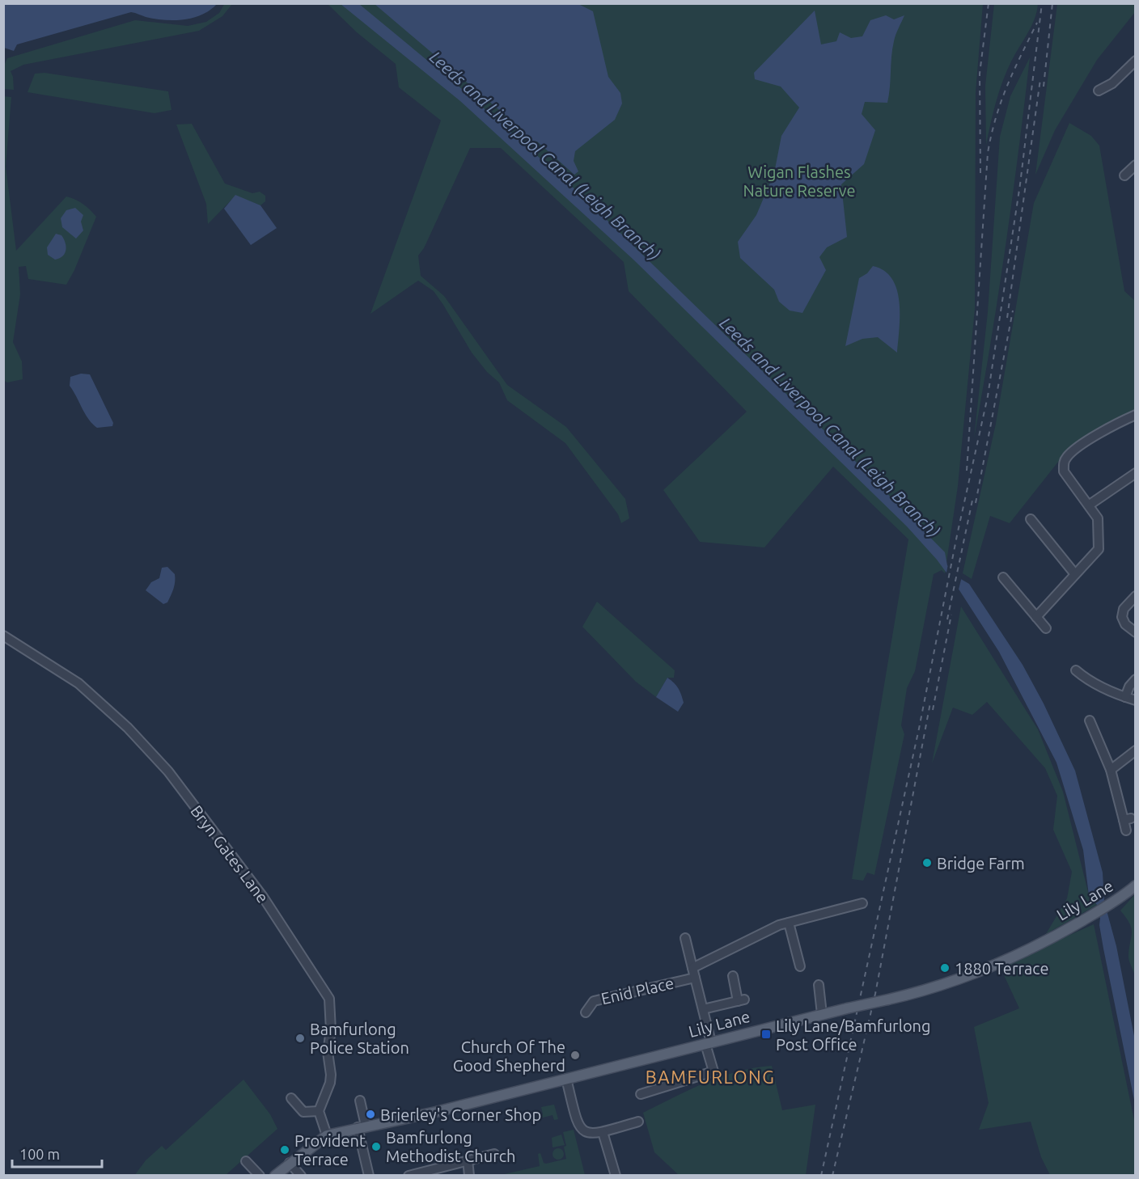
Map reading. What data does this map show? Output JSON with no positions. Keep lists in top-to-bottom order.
{
  "streets": {
    "main road": ["Lily Lane"],
    "street": ["Bryn Gates Lane", "Enid Place"]
  },
  "districts": ["BAMFURLONG"],
  "water": ["Leeds and Liverpool Canal (Leigh Branch)"],
  "parks": ["Wigan Flashes Nature Reserve"],
  "places": {
    "other": [
      "Bridge Farm",
      "1880 Terrace",
      "Bamfurlong Police Station",
      "Church Of The Good Shepherd",
      "Brierley's Corner Shop",
      "Bamfurlong Methodist Church",
      "Provident Terrace"
    ],
    "transit": ["Lily Lane/Bamfurlong Post Office"]
  },
  "scale_bar": "100 m"
}
